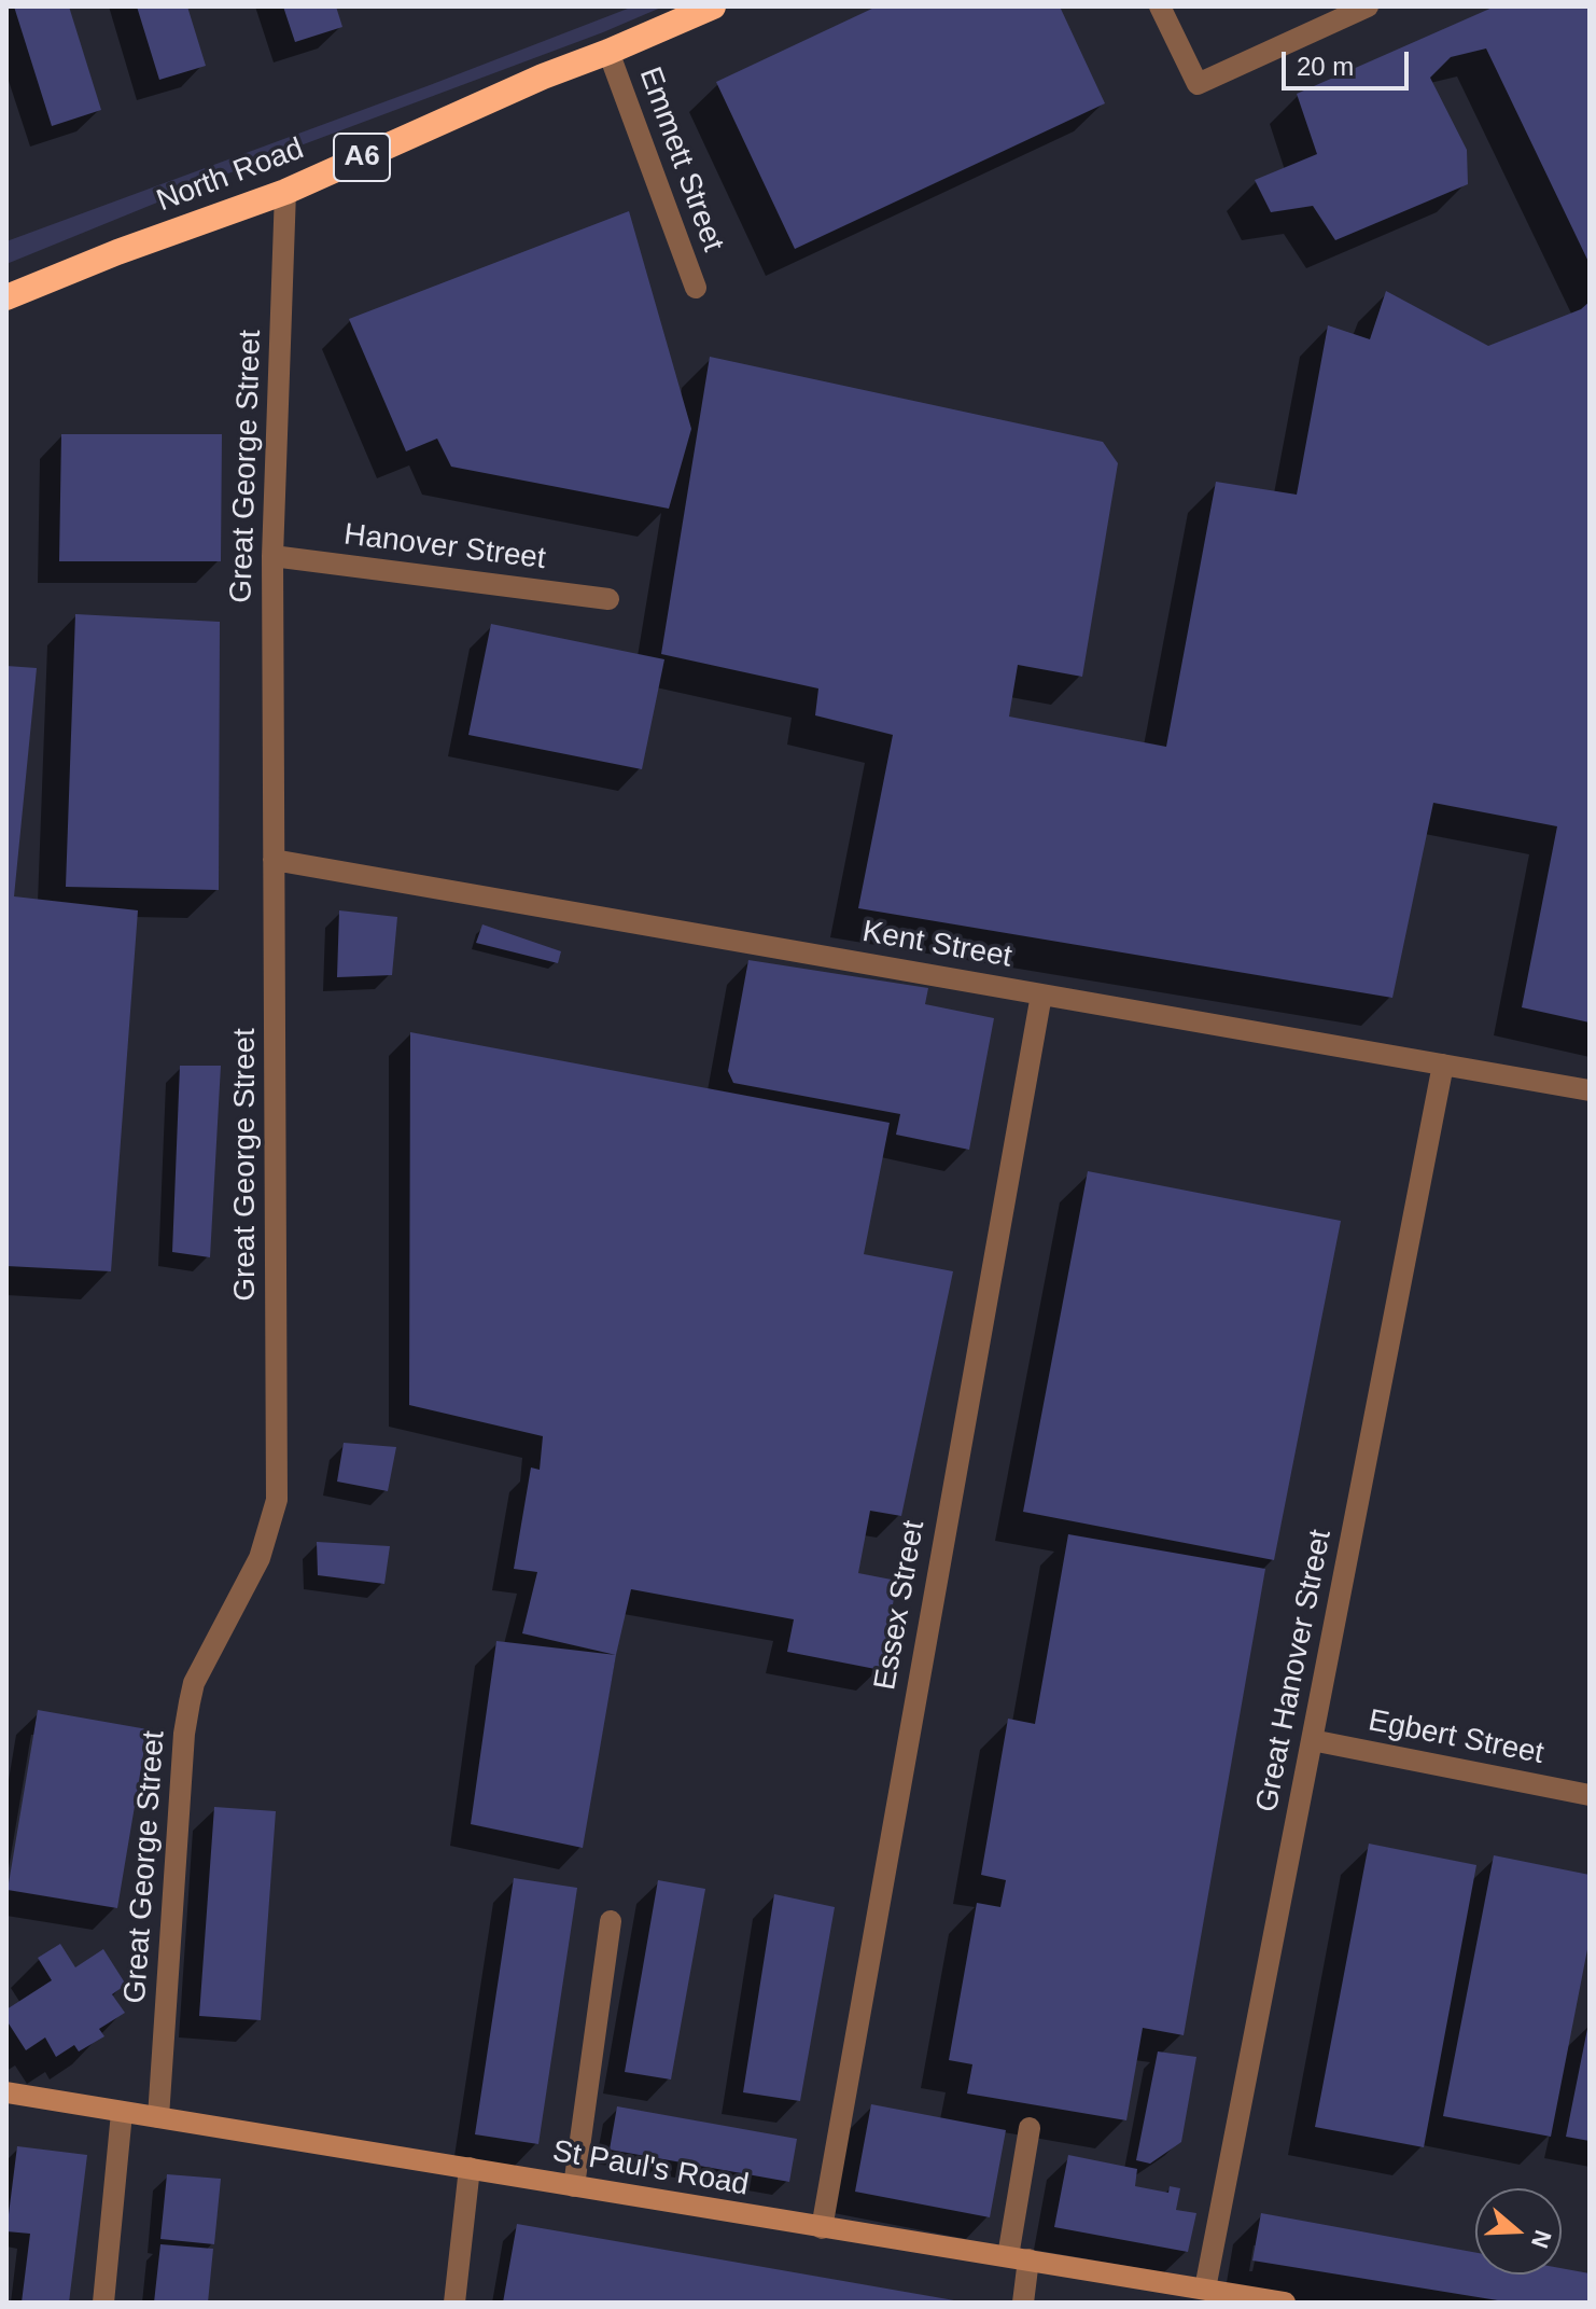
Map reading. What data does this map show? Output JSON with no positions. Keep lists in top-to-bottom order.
{
  "streets": {
    "highway": ["A6", "North Road"],
    "street": [
      "Emmett Street",
      "Great George Street",
      "Hanover Street",
      "Kent Street",
      "Essex Street",
      "Great Hanover Street",
      "Egbert Street",
      "St Paul's Road"
    ]
  },
  "crossings": [
    ["Emmett Street", "North Road"],
    ["North Road", "Great George Street"],
    ["Great George Street", "Hanover Street"],
    ["Great George Street", "Kent Street"],
    ["Great George Street", "St Paul's Road"],
    ["Kent Street", "Essex Street"],
    ["Kent Street", "Great Hanover Street"],
    ["Essex Street", "St Paul's Road"],
    ["Great Hanover Street", "Egbert Street"],
    ["Great Hanover Street", "St Paul's Road"]
  ],
  "scale_bar": "20 m",
  "north": "right"
}
